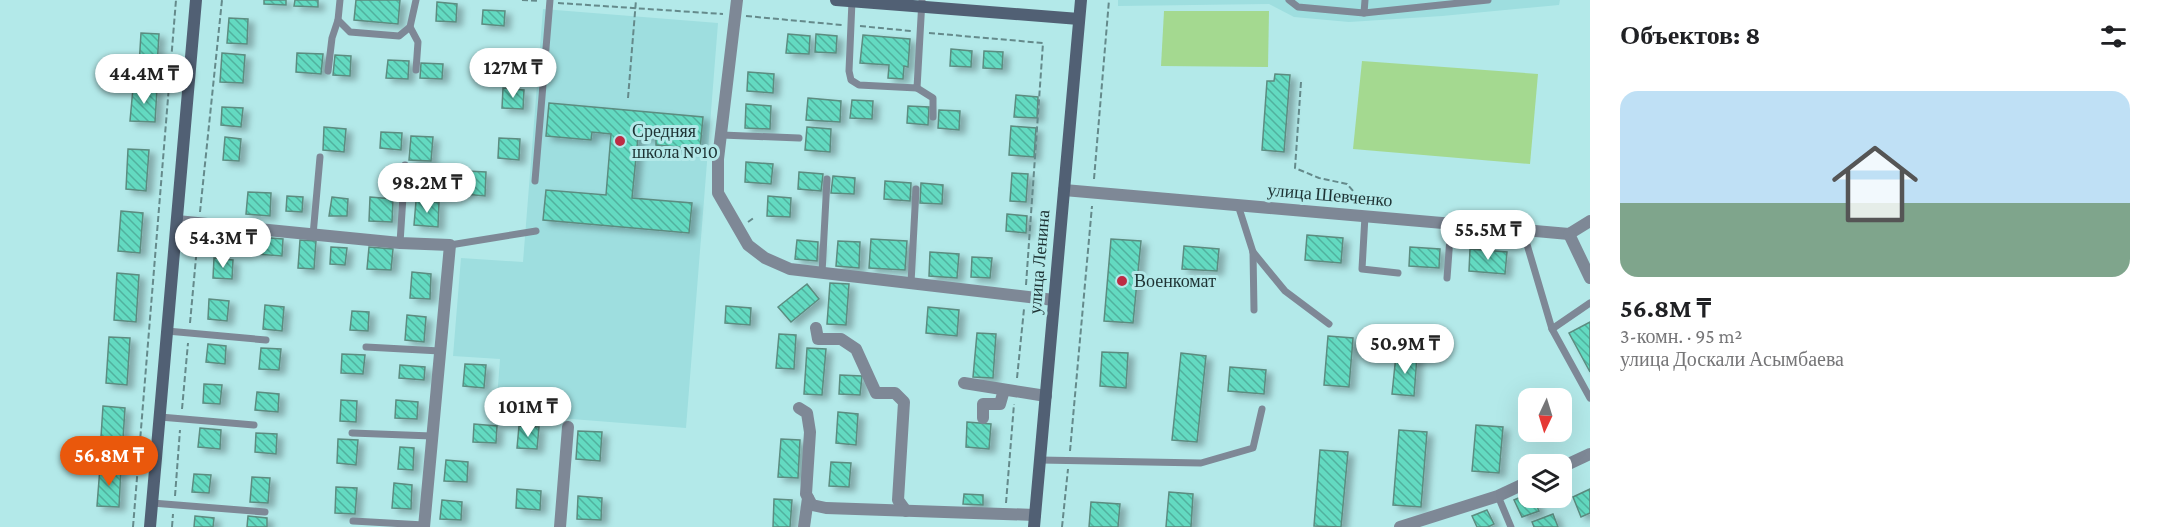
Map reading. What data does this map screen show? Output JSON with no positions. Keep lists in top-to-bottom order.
{
  "streets": {
    "street": ["улица Шевченко", "улица Ленина"]
  },
  "crossings": [
    ["улица Шевченко", "улица Ленина"]
  ],
  "places": ["Средняя школа №10", "Военкомат"],
  "north": "bottom",
  "page": {
    "heading": "Объектов: 8",
    "price": [
      "127M ₸",
      "44.4M ₸",
      "98.2M ₸",
      "55.5M ₸",
      "54.3M ₸",
      "50.9M ₸",
      "101M ₸",
      "56.8M ₸"
    ],
    "list": [
      {
        "name": "56.8M ₸",
        "note": "3-комн. · 95 m² · улица Доскали Асымбаева"
      }
    ]
  }
}
